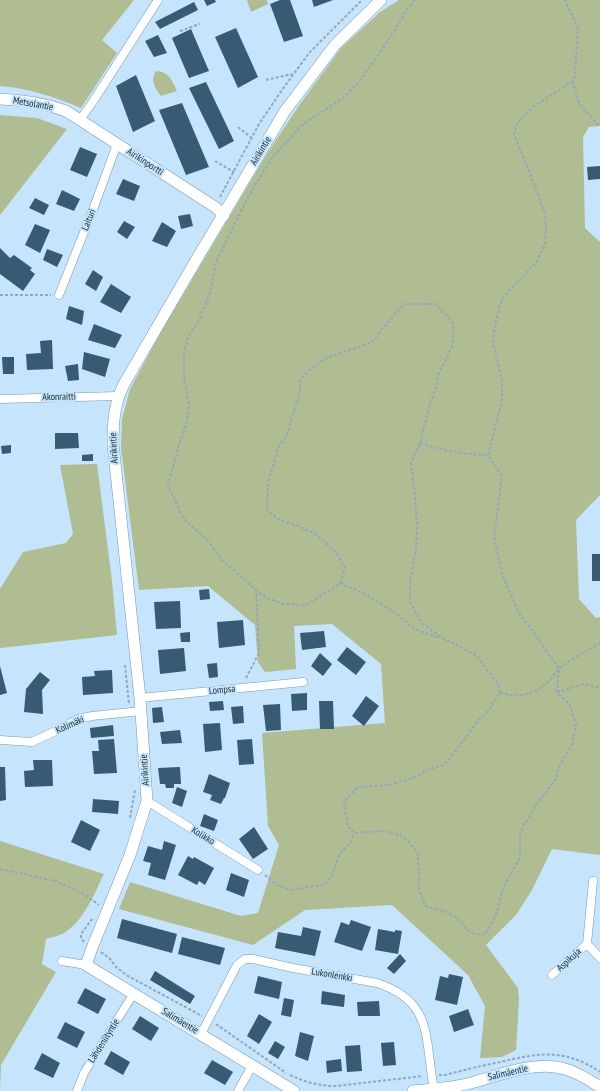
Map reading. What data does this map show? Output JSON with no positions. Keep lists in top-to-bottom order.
{
  "streets": {
    "street": [
      "Metsolantie",
      "Airikintie",
      "Airikinportti",
      "Laituri",
      "Akonraitti",
      "Lompsa",
      "Kolimäki",
      "Kolikko",
      "Aspikuja",
      "Lukonlenkki",
      "Salimäentie",
      "Lähdeniityntie"
    ]
  },
  "crossings": [
    ["Metsolantie", "Airikinportti"],
    ["Airikintie", "Airikinportti"],
    ["Airikintie", "Akonraitti"],
    ["Airikintie", "Lompsa"],
    ["Airikintie", "Kolimäki"],
    ["Airikintie", "Kolikko"],
    ["Airikintie", "Salimäentie"],
    ["Airikinportti", "Laituri"],
    ["Lukonlenkki", "Salimäentie"],
    ["Salimäentie", "Lähdeniityntie"]
  ]
}
